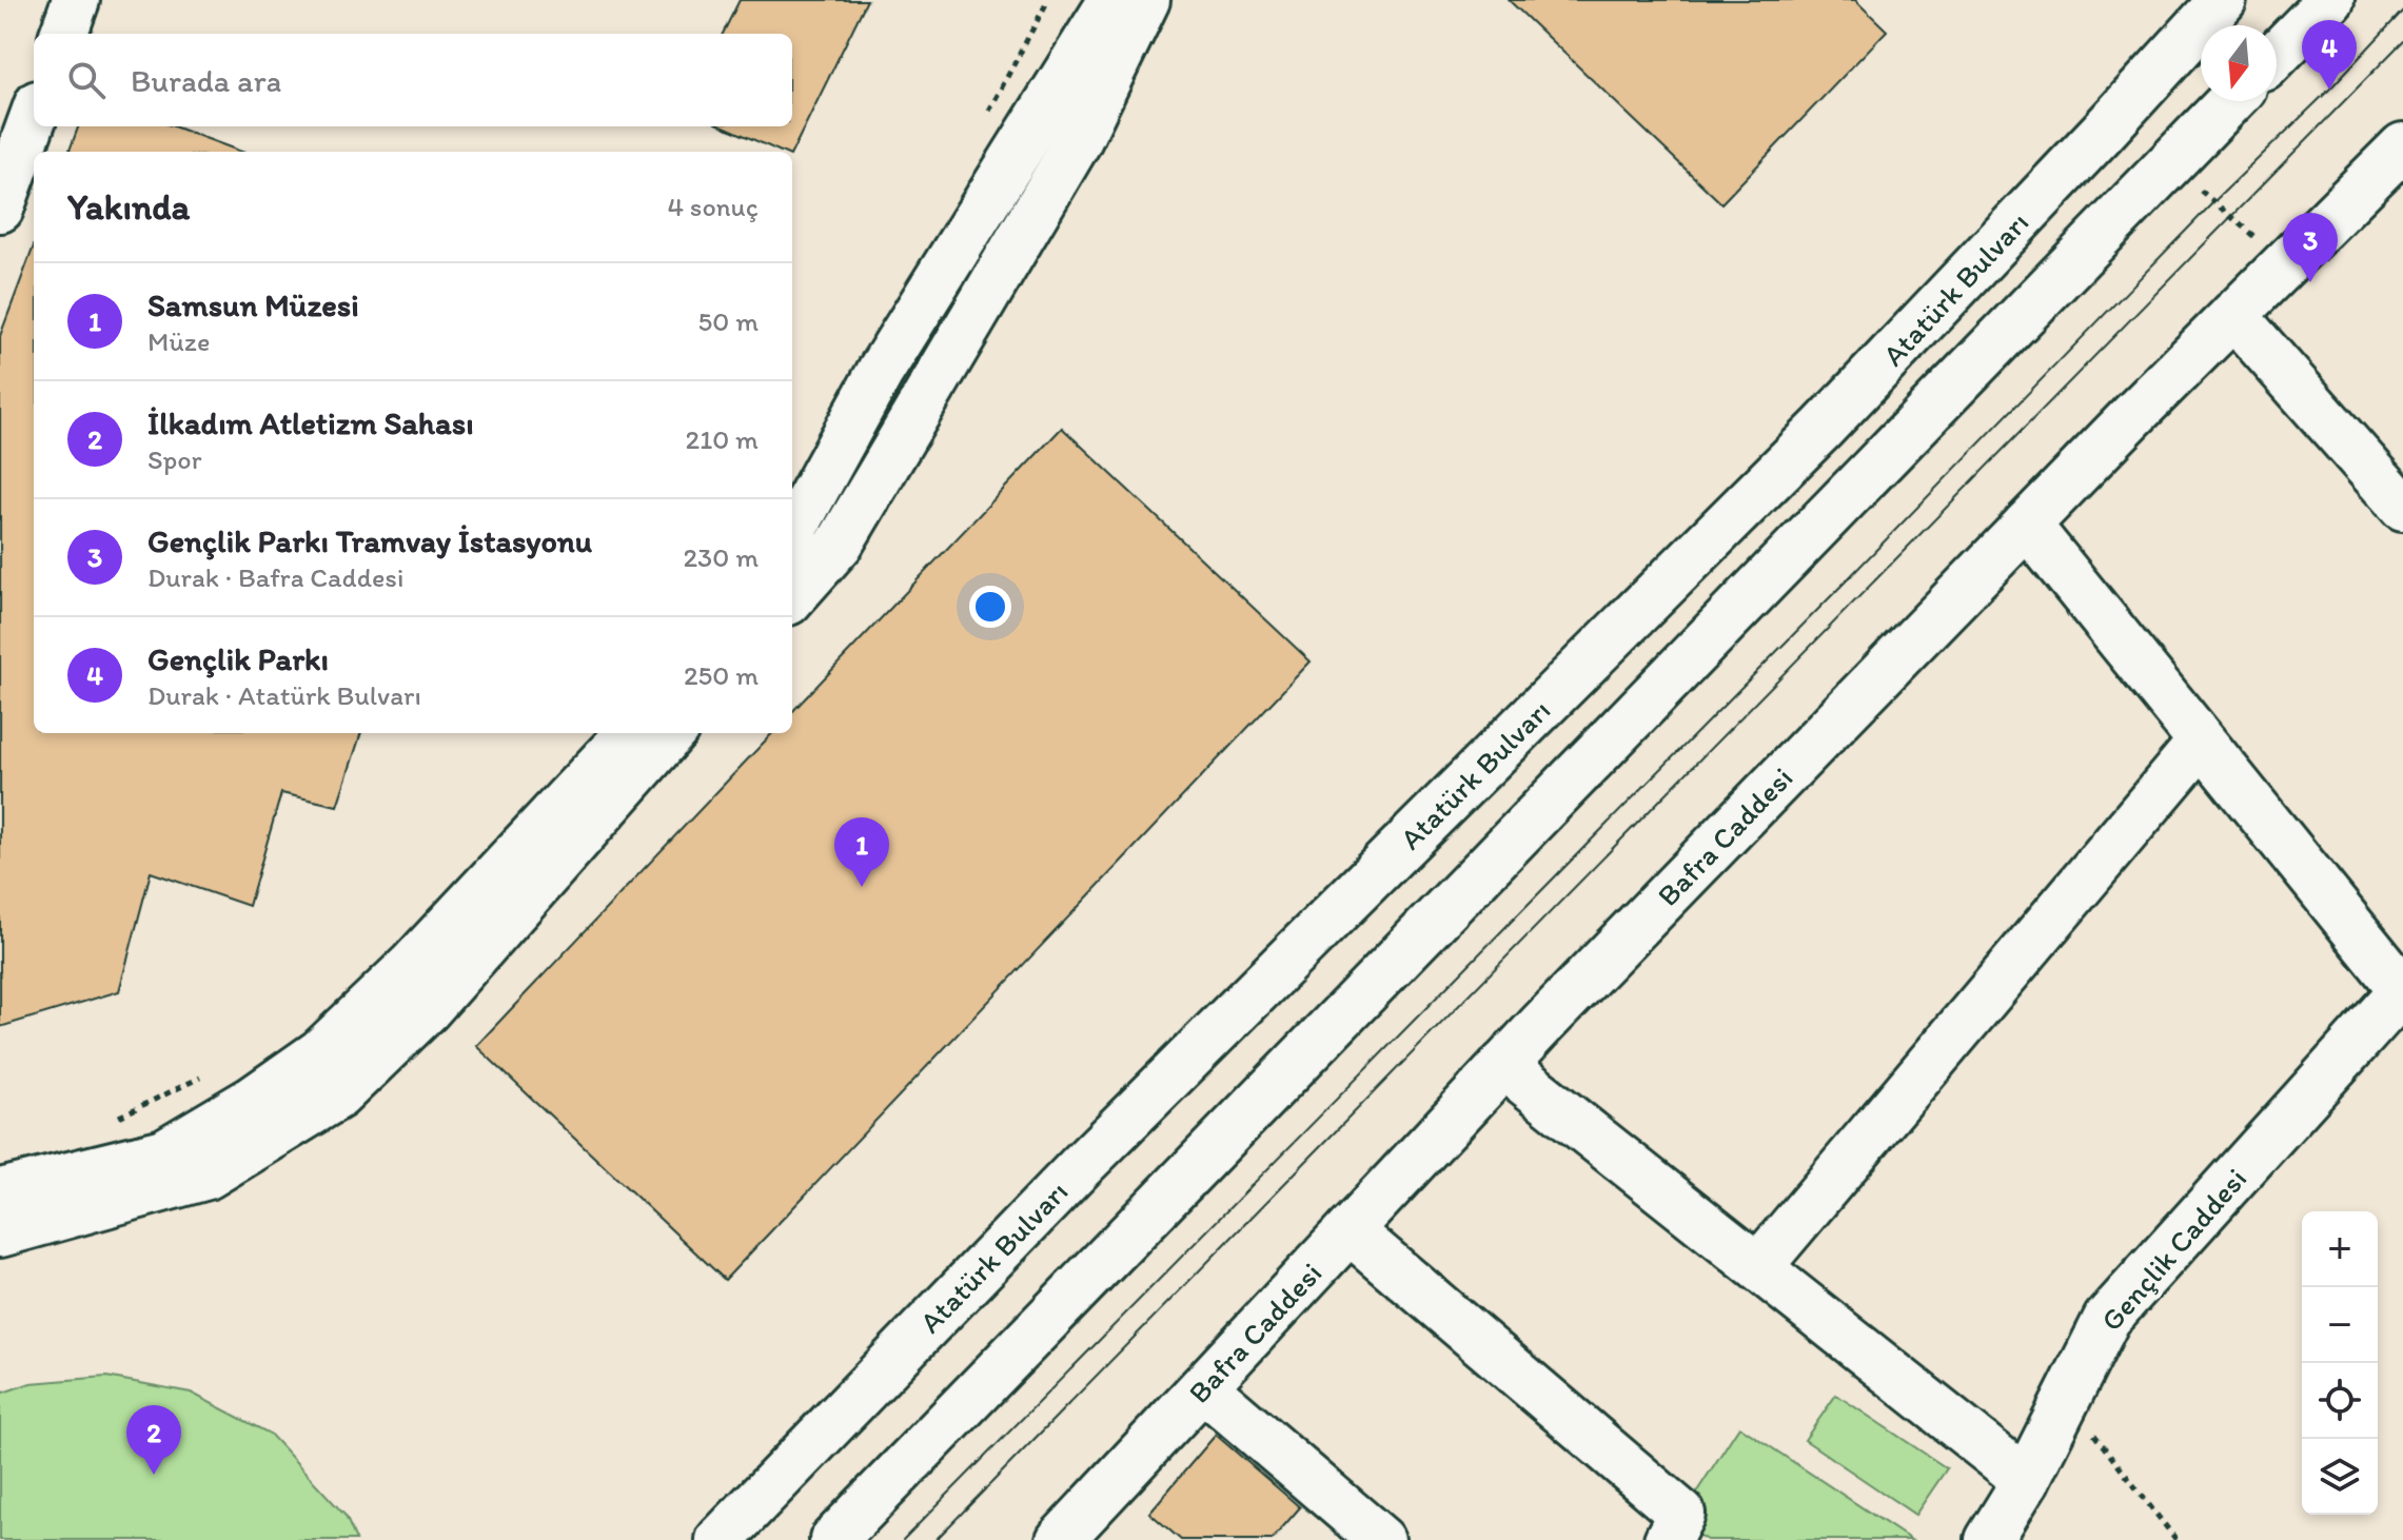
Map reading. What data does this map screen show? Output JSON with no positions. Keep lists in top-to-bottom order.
{
  "streets": {
    "main road": ["Atatürk Bulvarı", "Bafra Caddesi", "Gençlik Caddesi"]
  },
  "north": "bottom",
  "page": {
    "pins": [
      "4",
      "3",
      "1",
      "2"
    ],
    "search": "Burada ara",
    "heading": ["Yakında", "4 sonuç"],
    "list": [
      {
        "mark": "1",
        "name": "Samsun Müzesi",
        "note": "Müze",
        "value": "50 m"
      },
      {
        "mark": "2",
        "name": "İlkadım Atletizm Sahası",
        "note": "Spor",
        "value": "210 m"
      },
      {
        "mark": "3",
        "name": "Gençlik Parkı Tramvay İstasyonu",
        "note": "Durak · Bafra Caddesi",
        "value": "230 m"
      },
      {
        "mark": "4",
        "name": "Gençlik Parkı",
        "note": "Durak · Atatürk Bulvarı",
        "value": "250 m"
      }
    ],
    "map_buttons": ["+", "−"]
  }
}
